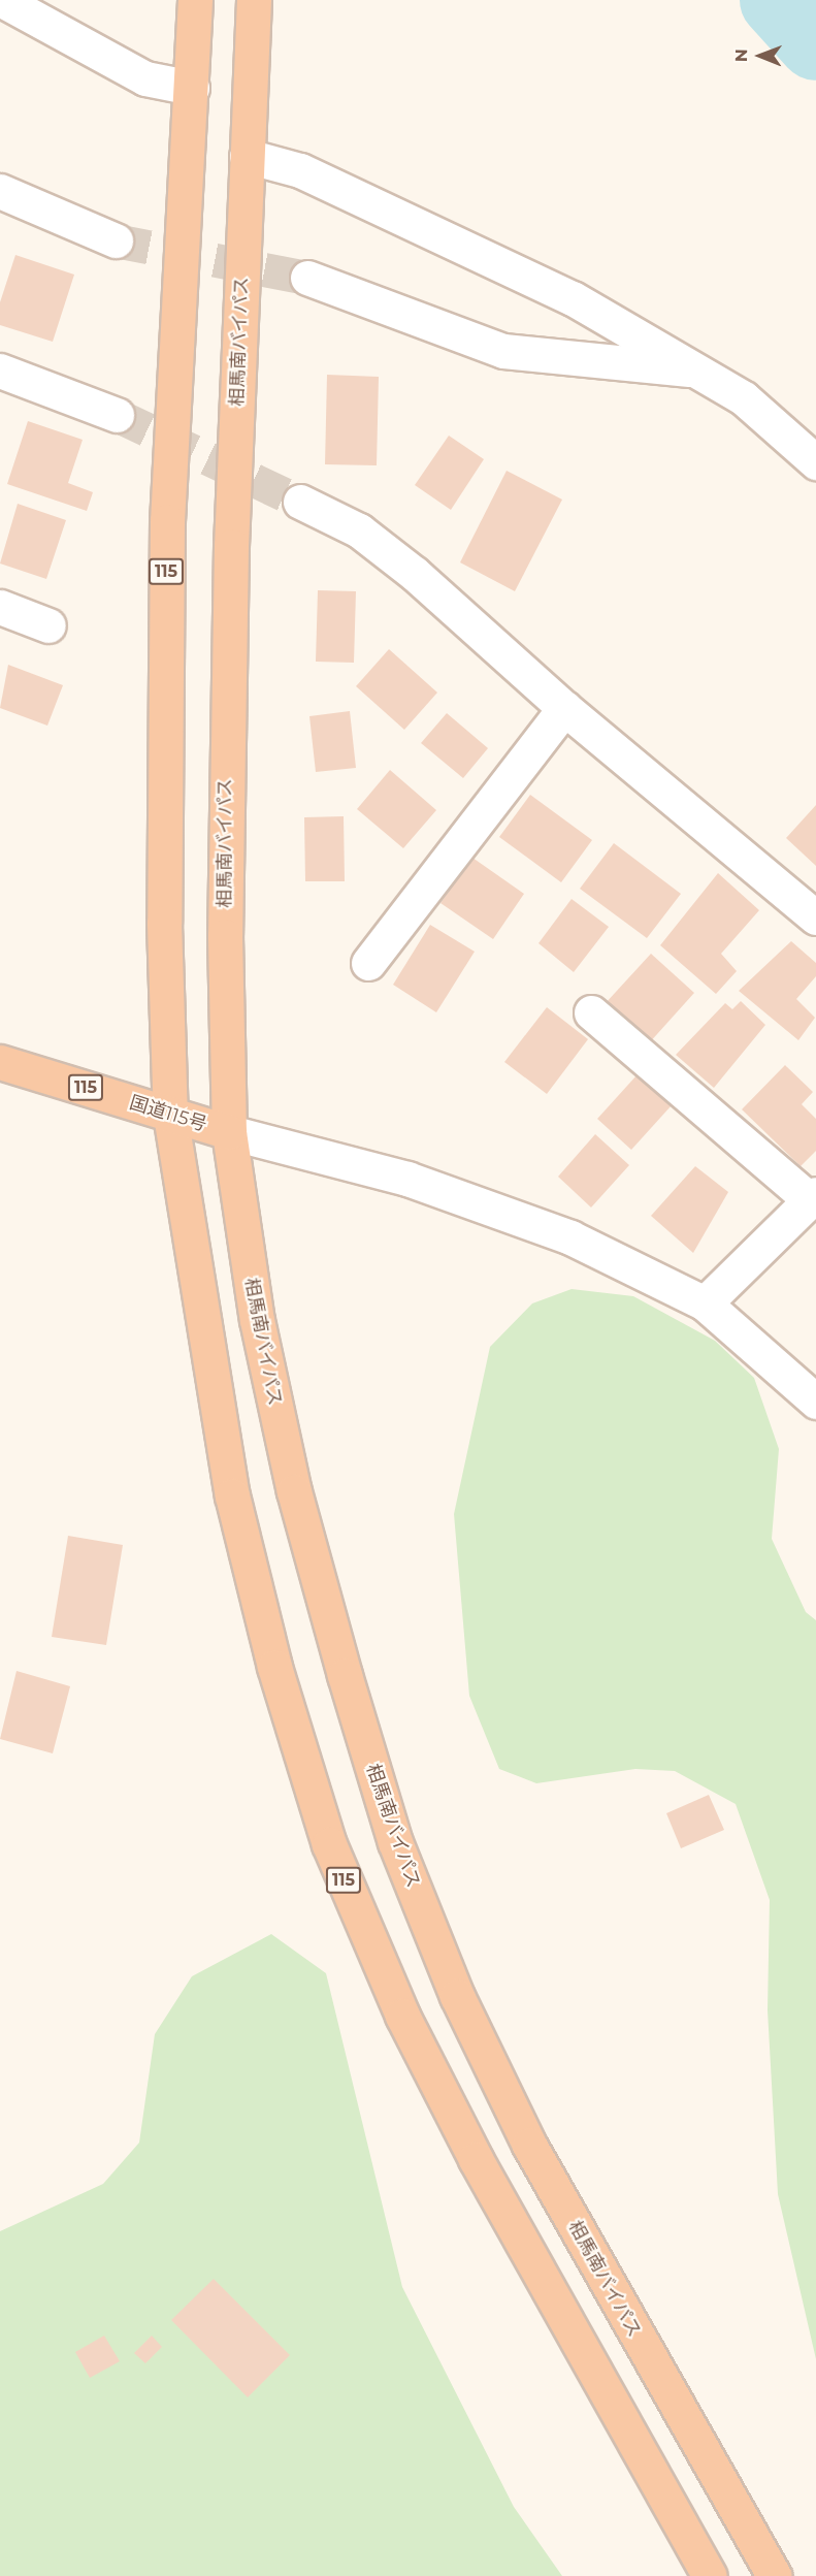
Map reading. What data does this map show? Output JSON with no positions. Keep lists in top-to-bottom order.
{
  "streets": {
    "highway": ["相馬南バイパス", "115", "国道115号"]
  },
  "crossings": [
    ["相馬南バイパス", "国道115号"],
    ["115", "国道115号"]
  ],
  "north": "left"
}
